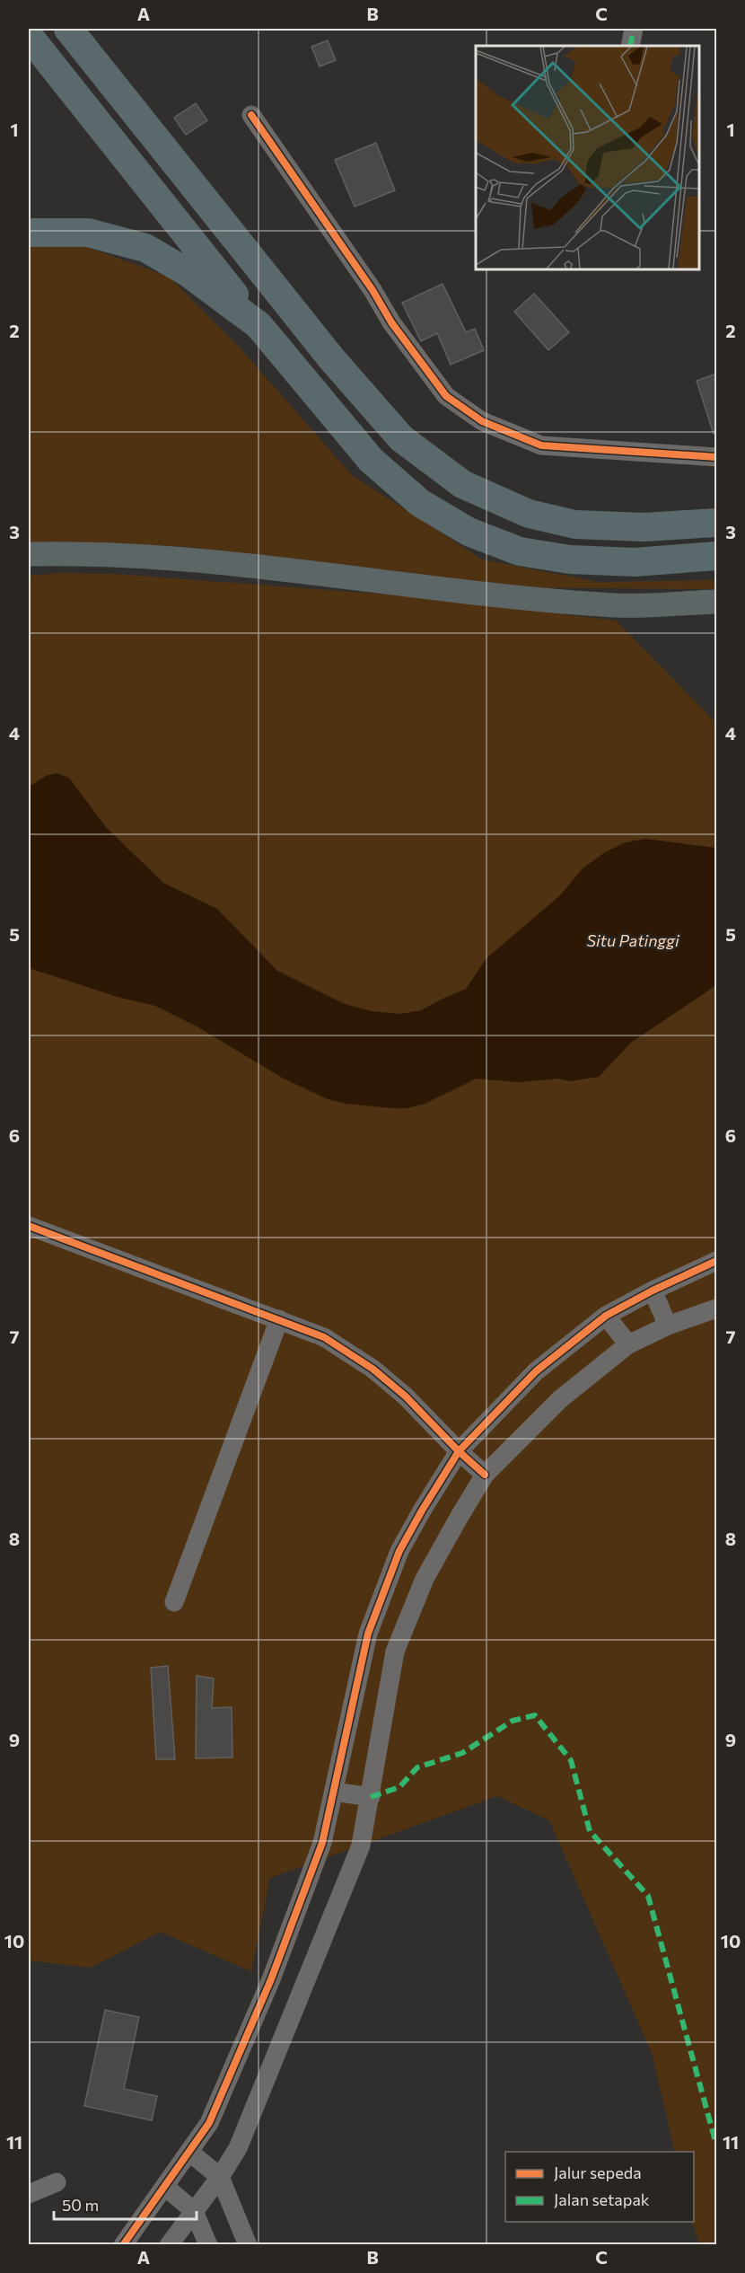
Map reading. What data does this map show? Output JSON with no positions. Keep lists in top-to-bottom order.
{
  "water": ["Situ Patinggi"],
  "legend": ["Jalur sepeda", "Jalan setapak"],
  "scale_bar": "50 m",
  "grid": {
    "columns": ["A", "B", "C"],
    "rows": [
      "1",
      "2",
      "3",
      "4",
      "5",
      "6",
      "7",
      "8",
      "9",
      "10",
      "11"
    ]
  }
}
